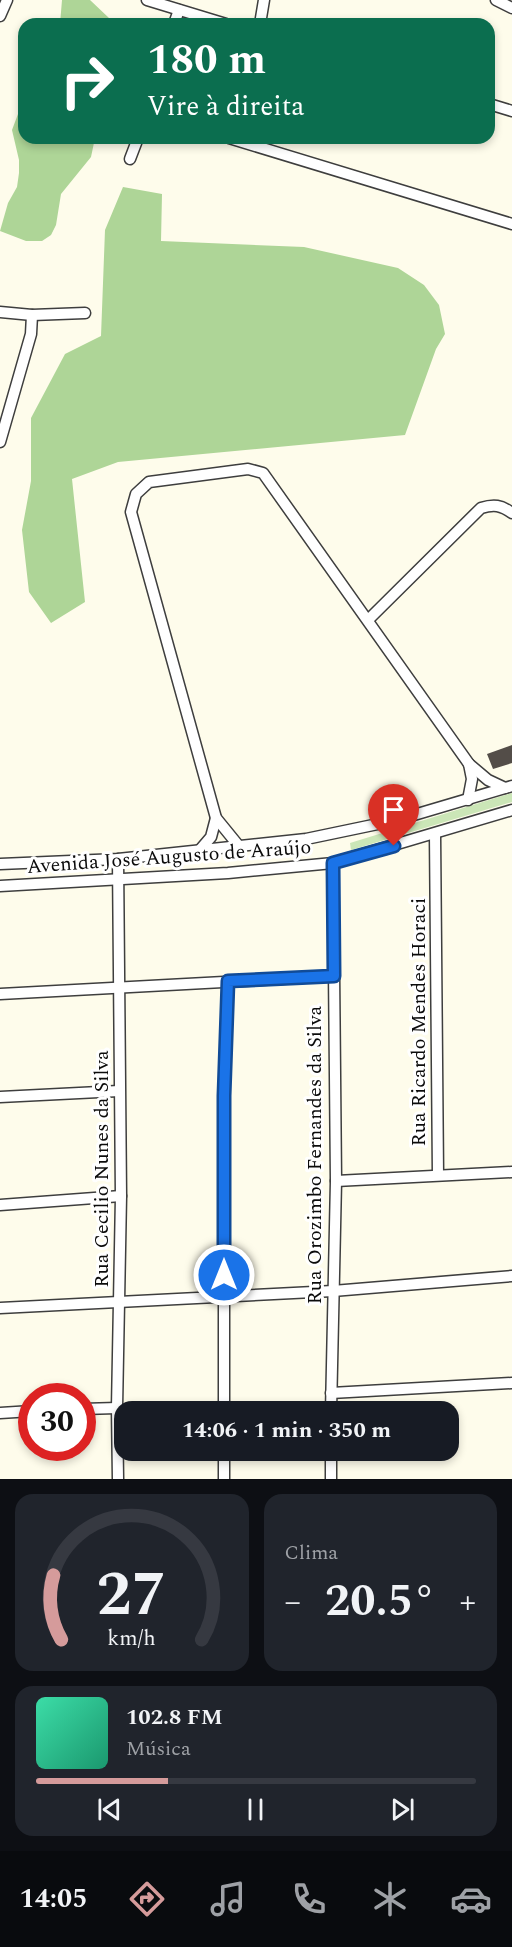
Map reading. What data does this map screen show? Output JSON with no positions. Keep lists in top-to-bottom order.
{
  "streets": {
    "street": [
      "Avenida José Augusto de Araújo",
      "Rua Ricardo Mendes Horaci",
      "Rua Orozimbo Fernandes da Silva",
      "Rua Cecilio Nunes da Silva"
    ]
  },
  "crossings": [
    ["Avenida José Augusto de Araújo", "Rua Ricardo Mendes Horaci"],
    ["Avenida José Augusto de Araújo", "Rua Orozimbo Fernandes da Silva"],
    ["Avenida José Augusto de Araújo", "Rua Cecilio Nunes da Silva"]
  ],
  "page": {
    "turn": ["180 m", "Vire à direita"],
    "limit": "30",
    "trip": "14:06 · 1 min · 350 m",
    "tile": "Clima",
    "heat": ["−", "20.5°", "+"],
    "song": ["102.8 FM", "Música"],
    "tabs": "14:05",
    "gauge": ["27", "km/h"]
  }
}
